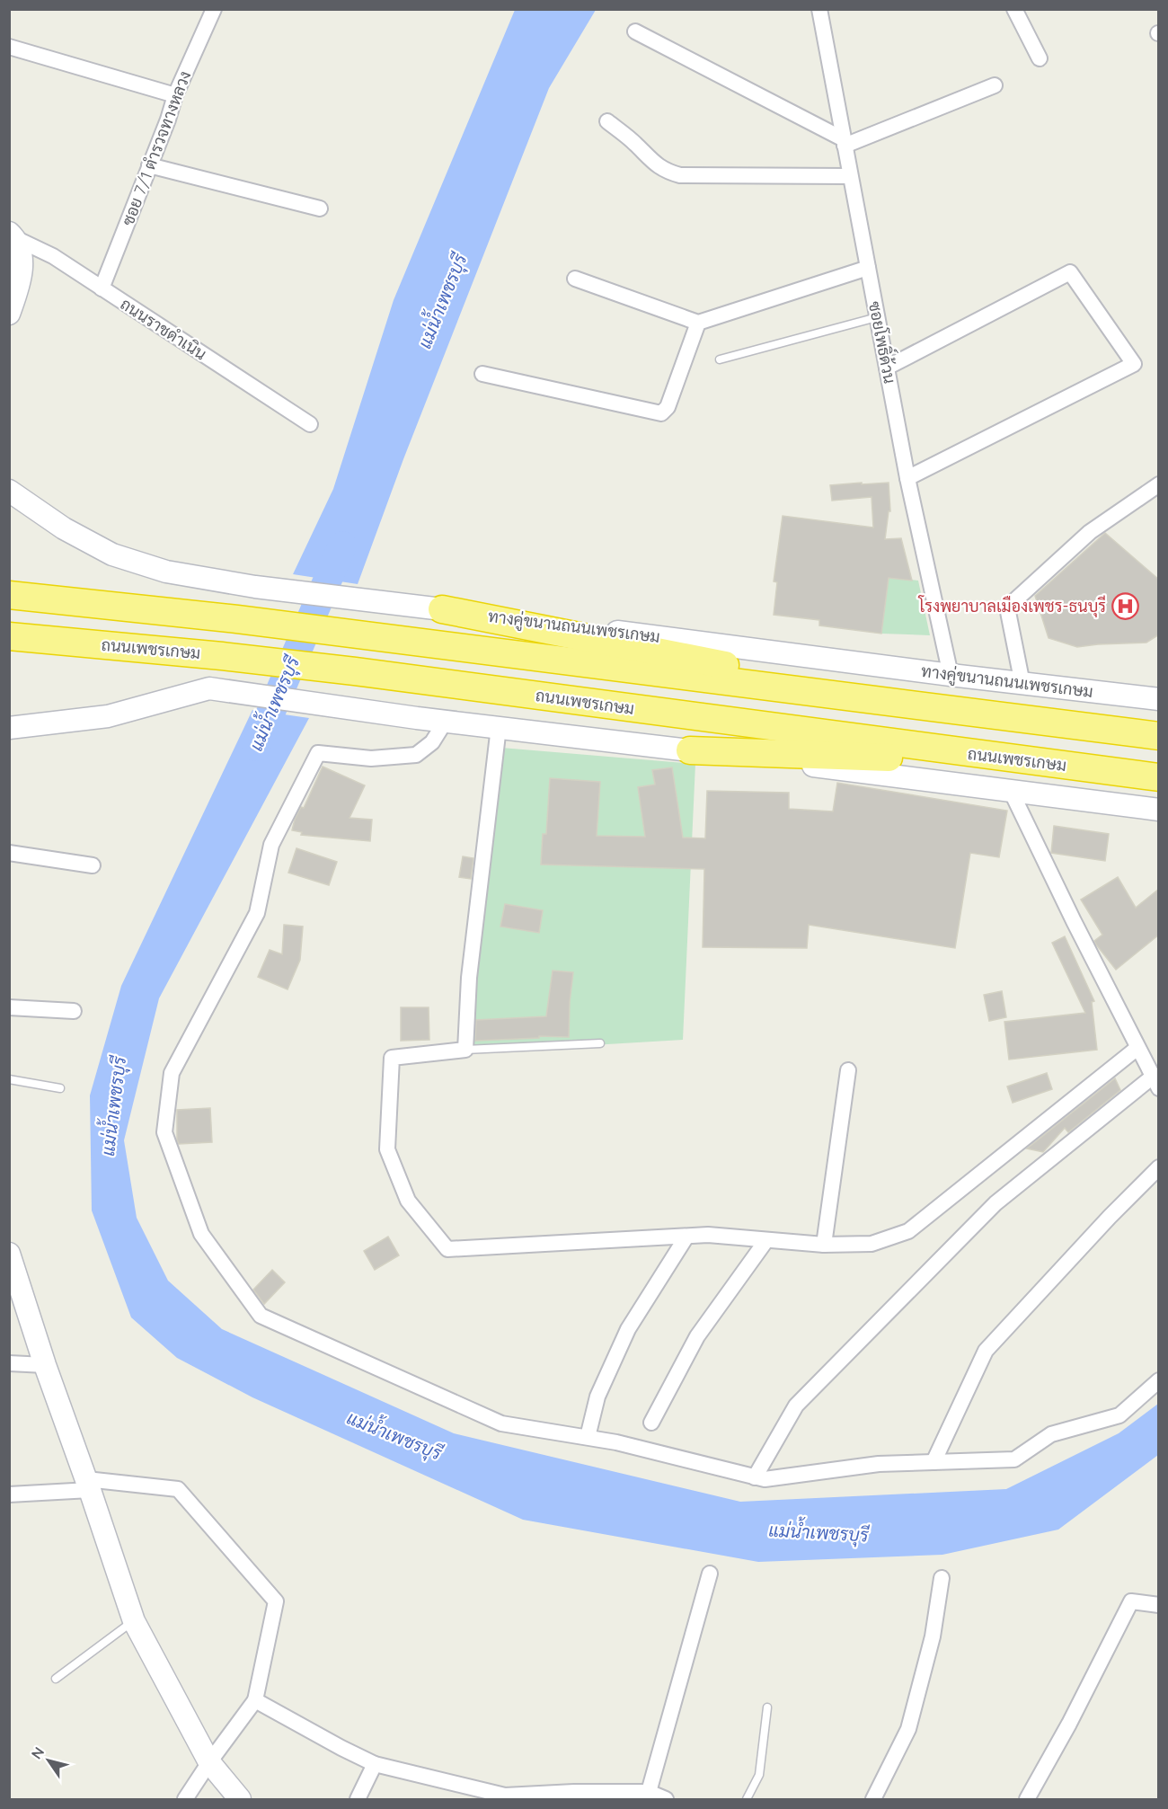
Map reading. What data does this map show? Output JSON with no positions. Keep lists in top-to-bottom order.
{
  "streets": {
    "highway": ["ถนนเพชรเกษม"],
    "main road": ["ถนนราชดำเนิน", "ทางคู่ขนานถนนเพชรเกษม"],
    "street": ["ซอย 7/1 ตำรวจทางหลวง", "ซอยโพธิ์ด้วน"]
  },
  "crossings": [
    ["ซอย 7/1 ตำรวจทางหลวง", "ถนนราชดำเนิน"],
    ["ซอยโพธิ์ด้วน", "ทางคู่ขนานถนนเพชรเกษม"]
  ],
  "water": ["แม่น้ำเพชรบุรี"],
  "places": {
    "hospital": ["โรงพยาบาลเมืองเพชร-ธนบุรี"]
  },
  "north": "top left"
}
